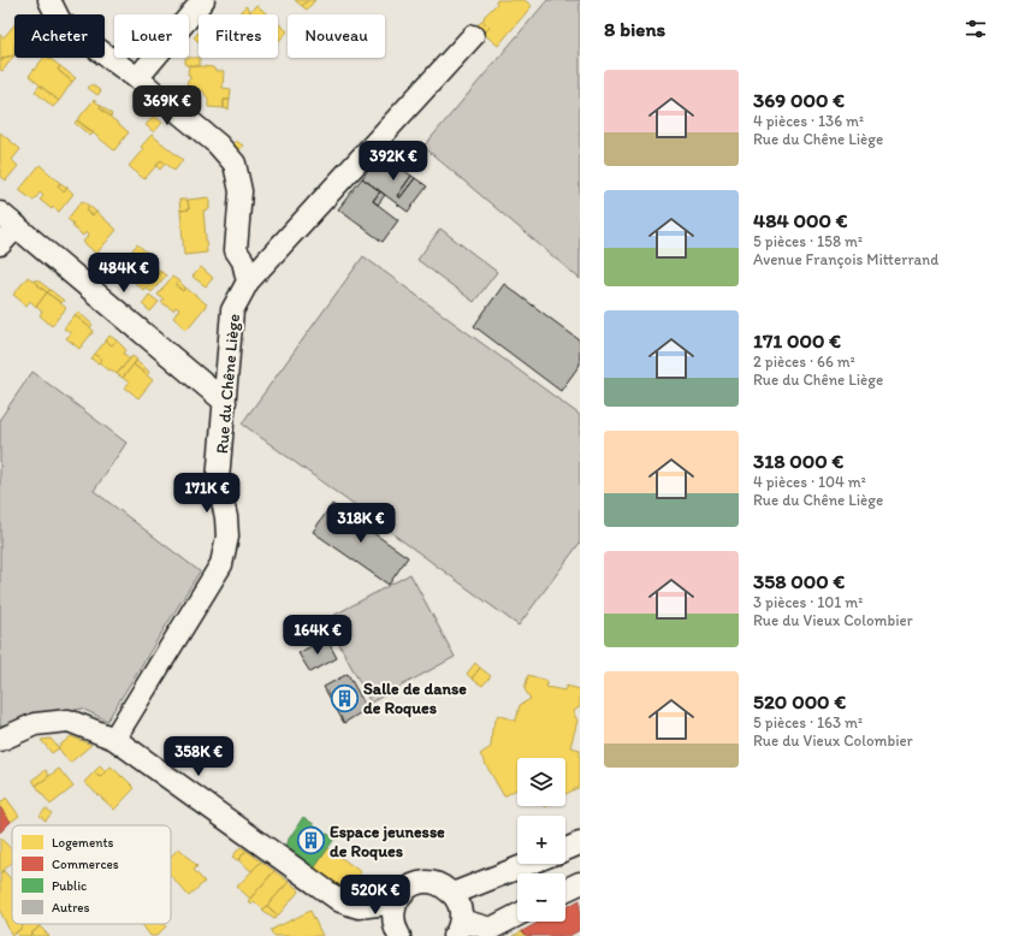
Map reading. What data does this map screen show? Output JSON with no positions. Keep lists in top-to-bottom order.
{
  "streets": {
    "street": ["Rue du Chêne Liège"]
  },
  "places": {
    "building": ["Salle de danse de Roques", "Espace jeunesse de Roques"]
  },
  "legend": [
    "Logements",
    "Commerces",
    "Public",
    "Autres"
  ],
  "page": {
    "heading": "8 biens",
    "chip": [
      "Acheter",
      "Louer",
      "Filtres",
      "Nouveau"
    ],
    "list": [
      {
        "name": "369 000 €",
        "note": "4 pièces · 136 m² · Rue du Chêne Liège"
      },
      {
        "name": "484 000 €",
        "note": "5 pièces · 158 m² · Avenue François Mitterrand"
      },
      {
        "name": "171 000 €",
        "note": "2 pièces · 66 m² · Rue du Chêne Liège"
      },
      {
        "name": "318 000 €",
        "note": "4 pièces · 104 m² · Rue du Chêne Liège"
      },
      {
        "name": "358 000 €",
        "note": "3 pièces · 101 m² · Rue du Vieux Colombier"
      },
      {
        "name": "520 000 €",
        "note": "5 pièces · 163 m² · Rue du Vieux Colombier"
      }
    ],
    "price": [
      "369K €",
      "392K €",
      "484K €",
      "171K €",
      "318K €",
      "164K €",
      "358K €",
      "520K €"
    ],
    "map_buttons": ["+", "−"]
  }
}
